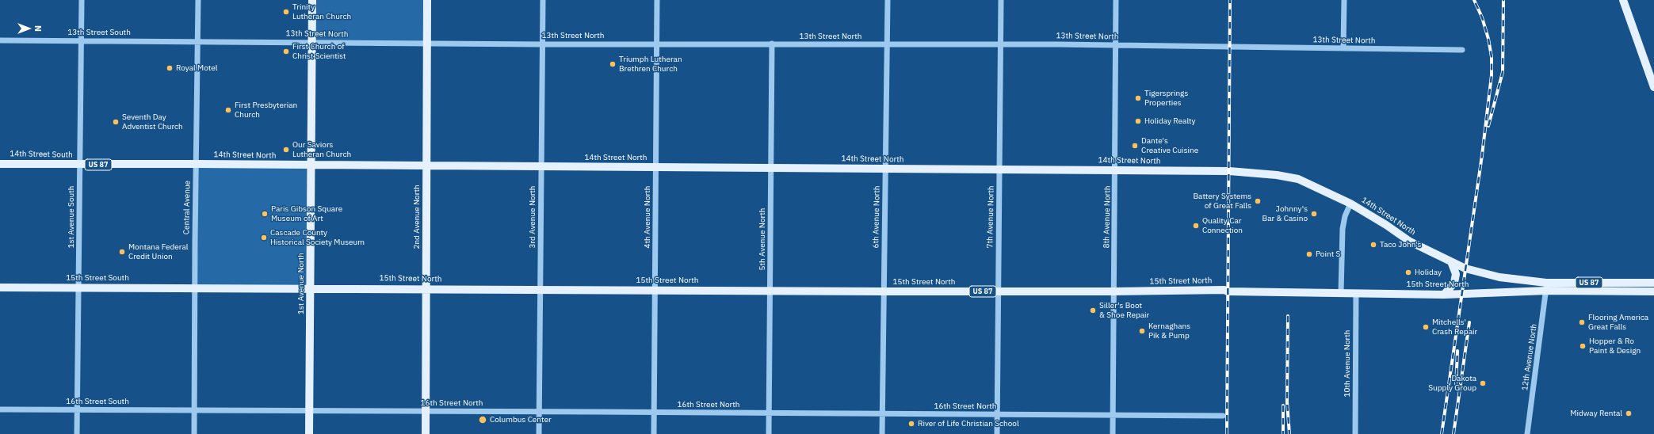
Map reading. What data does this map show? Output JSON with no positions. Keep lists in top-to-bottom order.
{
  "streets": {
    "main road": [
      "14th Street South",
      "14th Street North",
      "US 87",
      "2nd Avenue North",
      "15th Street South",
      "15th Street North",
      "1st Avenue North"
    ],
    "street": [
      "13th Street South",
      "13th Street North",
      "Central Avenue",
      "1st Avenue South",
      "3rd Avenue North",
      "4th Avenue North",
      "6th Avenue North",
      "7th Avenue North",
      "8th Avenue North",
      "5th Avenue North",
      "12th Avenue North",
      "10th Avenue North",
      "16th Street South",
      "16th Street North"
    ]
  },
  "crossings": [
    ["13th Street South", "13th Street North"],
    ["13th Street South", "Central Avenue"],
    ["13th Street South", "1st Avenue South"],
    ["13th Street North", "Central Avenue"],
    ["13th Street North", "2nd Avenue North"],
    ["13th Street North", "3rd Avenue North"],
    ["13th Street North", "4th Avenue North"],
    ["13th Street North", "6th Avenue North"],
    ["13th Street North", "7th Avenue North"],
    ["13th Street North", "8th Avenue North"],
    ["13th Street North", "5th Avenue North"],
    ["13th Street North", "1st Avenue North"],
    ["14th Street South", "14th Street North"],
    ["14th Street South", "Central Avenue"],
    ["14th Street South", "1st Avenue South"],
    ["14th Street North", "Central Avenue"],
    ["14th Street North", "2nd Avenue North"],
    ["14th Street North", "3rd Avenue North"],
    ["14th Street North", "4th Avenue North"],
    ["14th Street North", "6th Avenue North"],
    ["14th Street North", "7th Avenue North"],
    ["14th Street North", "8th Avenue North"],
    ["14th Street North", "5th Avenue North"],
    ["14th Street North", "15th Street North"],
    ["14th Street North", "1st Avenue North"],
    ["Central Avenue", "15th Street South"],
    ["Central Avenue", "15th Street North"],
    ["Central Avenue", "16th Street South"],
    ["Central Avenue", "16th Street North"],
    ["1st Avenue South", "15th Street South"],
    ["1st Avenue South", "16th Street South"],
    ["2nd Avenue North", "15th Street North"],
    ["2nd Avenue North", "16th Street North"],
    ["3rd Avenue North", "15th Street North"],
    ["3rd Avenue North", "16th Street North"],
    ["4th Avenue North", "15th Street North"],
    ["4th Avenue North", "16th Street North"],
    ["6th Avenue North", "15th Street North"],
    ["6th Avenue North", "16th Street North"],
    ["7th Avenue North", "15th Street North"],
    ["7th Avenue North", "16th Street North"],
    ["8th Avenue North", "15th Street North"],
    ["8th Avenue North", "16th Street North"],
    ["5th Avenue North", "15th Street North"],
    ["5th Avenue North", "16th Street North"],
    ["15th Street South", "15th Street North"],
    ["15th Street North", "1st Avenue North"],
    ["15th Street North", "12th Avenue North"],
    ["15th Street North", "10th Avenue North"],
    ["1st Avenue North", "16th Street North"],
    ["16th Street South", "16th Street North"]
  ],
  "places": [
    "Trinity Lutheran Church",
    "First Church of Christ Scientist",
    "Triumph Lutheran Brethren Church",
    "Royal Motel",
    "Tigersprings Properties",
    "First Presbyterian Church",
    "Holiday Realty",
    "Seventh Day Adventist Church",
    "Dante's Creative Cuisine",
    "Our Saviors Lutheran Church",
    "Battery Systems of Great Falls",
    "Paris Gibson Square Museum of Art",
    "Johnny's Bar & Casino",
    "Quality Car Connection",
    "Cascade County Historical Society Museum",
    "Taco John's",
    "Montana Federal Credit Union",
    "Point S",
    "Holiday",
    "Siller's Boot & Shoe Repair",
    "Flooring America Great Falls",
    "Mitchells' Crash Repair",
    "Kernaghans Pik & Pump",
    "Hopper & Ro Paint & Design",
    "Dakota Supply Group",
    "Midway Rental",
    "Columbus Center",
    "River of Life Christian School"
  ],
  "north": "right"
}
